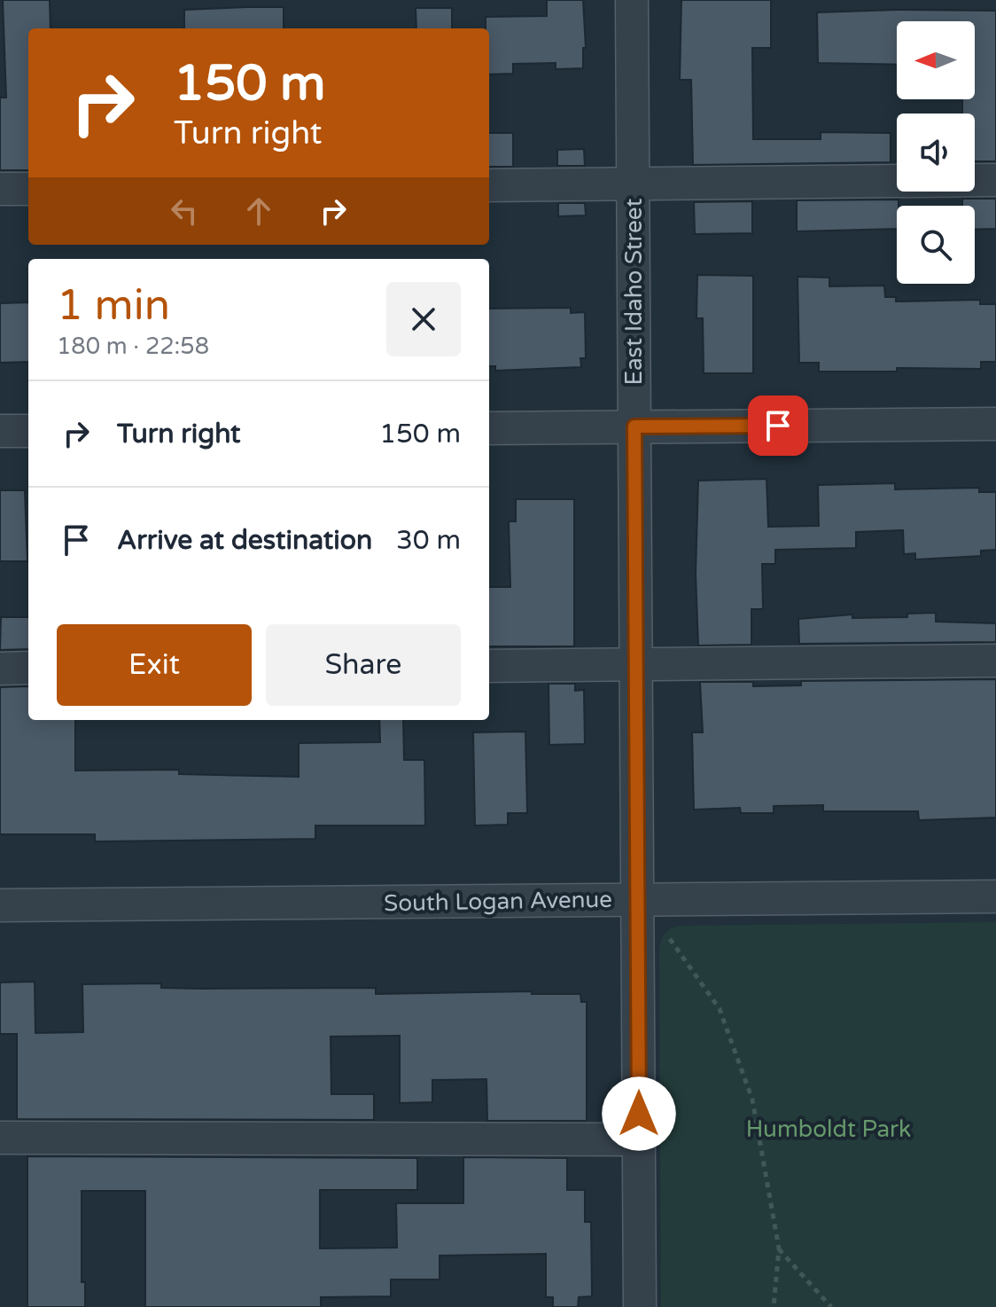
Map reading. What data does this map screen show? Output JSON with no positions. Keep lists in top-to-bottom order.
{
  "streets": {
    "street": ["East Idaho Street", "South Logan Avenue"]
  },
  "crossings": [
    ["East Idaho Street", "South Logan Avenue"]
  ],
  "parks": ["Humboldt Park"],
  "north": "left",
  "page": {
    "turn": ["150 m", "Turn right"],
    "heading": ["1 min", "180 m · 22:58"],
    "list": [
      {
        "name": "Turn right",
        "value": "150 m"
      },
      {
        "name": "Arrive at destination",
        "value": "30 m"
      }
    ],
    "buttons": ["Exit", "Share"]
  }
}
